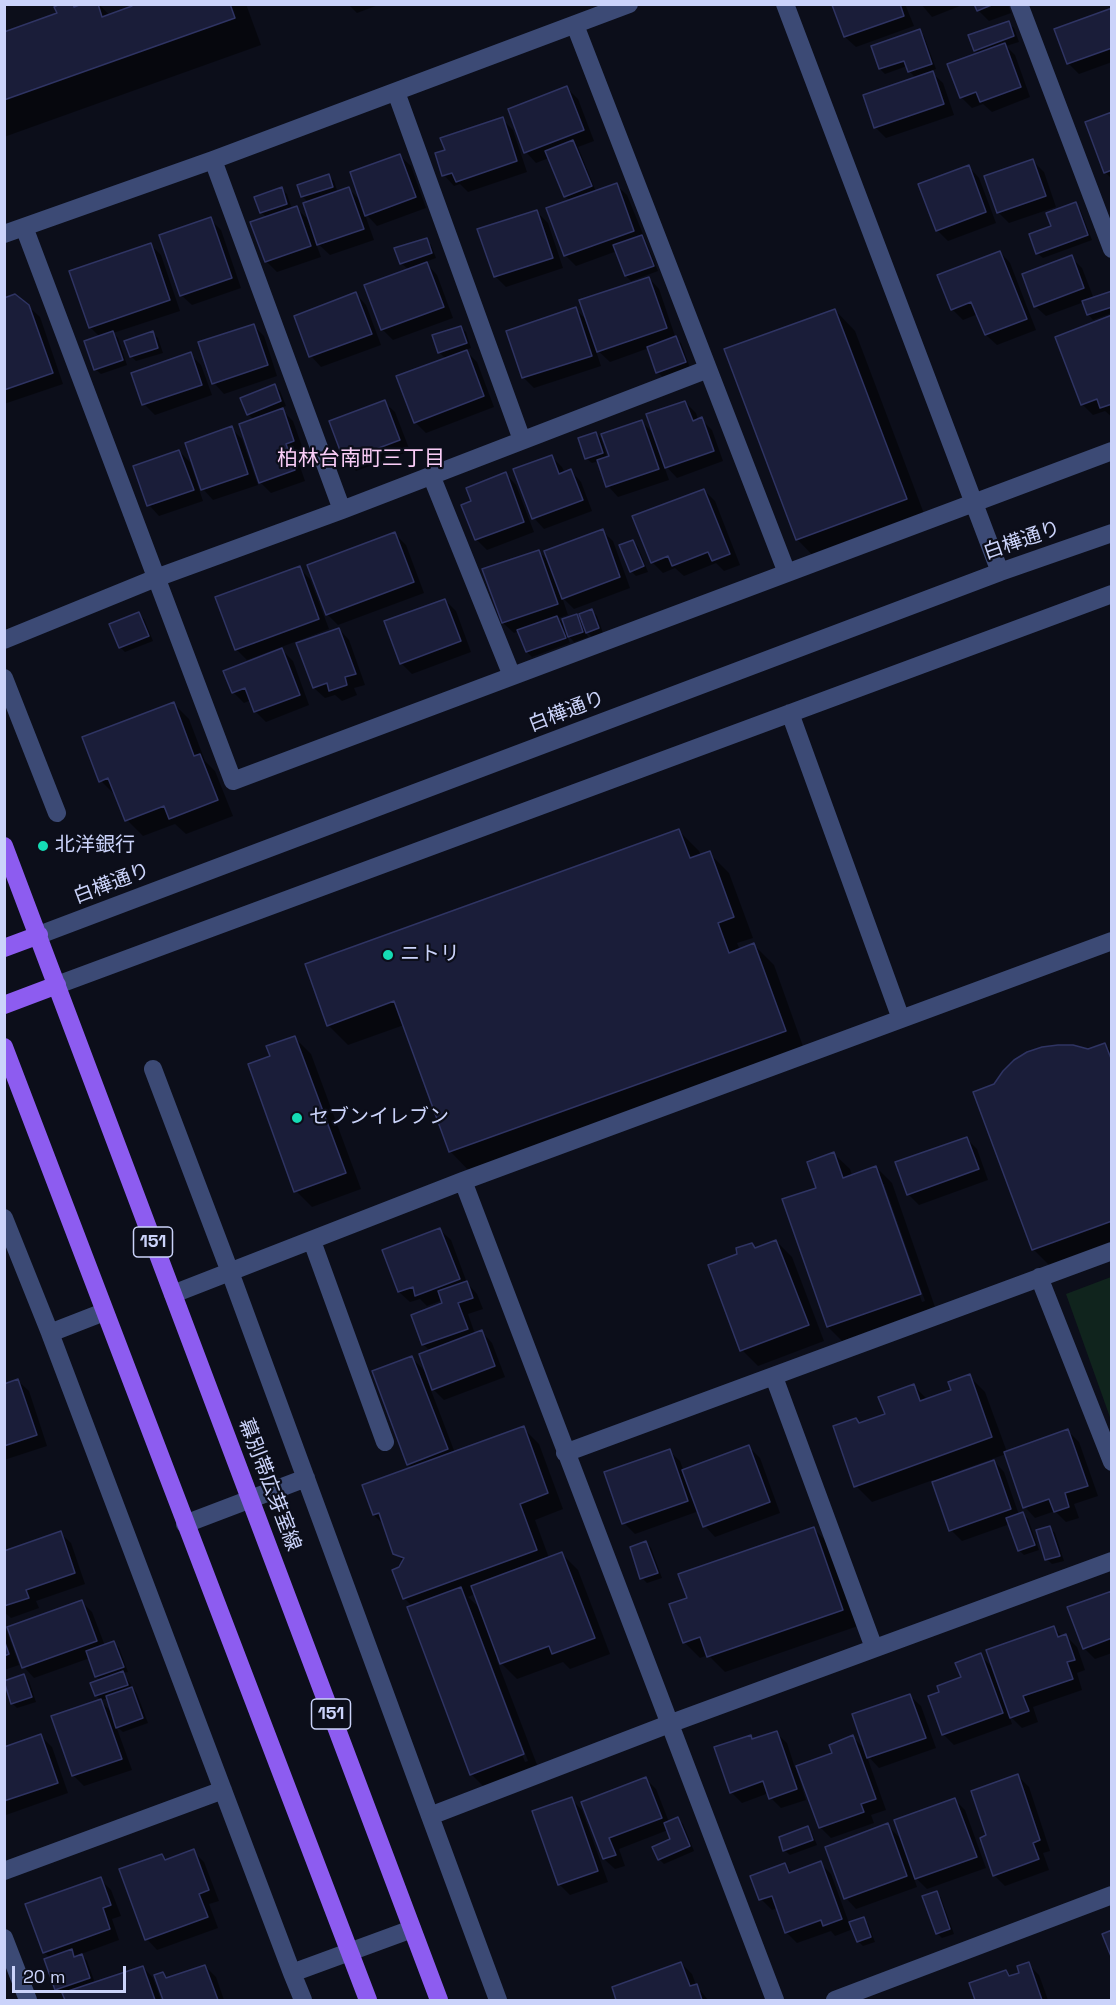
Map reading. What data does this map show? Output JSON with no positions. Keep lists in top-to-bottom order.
{
  "streets": {
    "main road": ["151", "幕別帯広芽室線"],
    "street": ["白樺通り"]
  },
  "crossings": [
    ["白樺通り", "幕別帯広芽室線"]
  ],
  "districts": ["柏林台南町三丁目"],
  "places": ["北洋銀行", "ニトリ", "セブンイレブン"],
  "scale_bar": "20 m"
}
